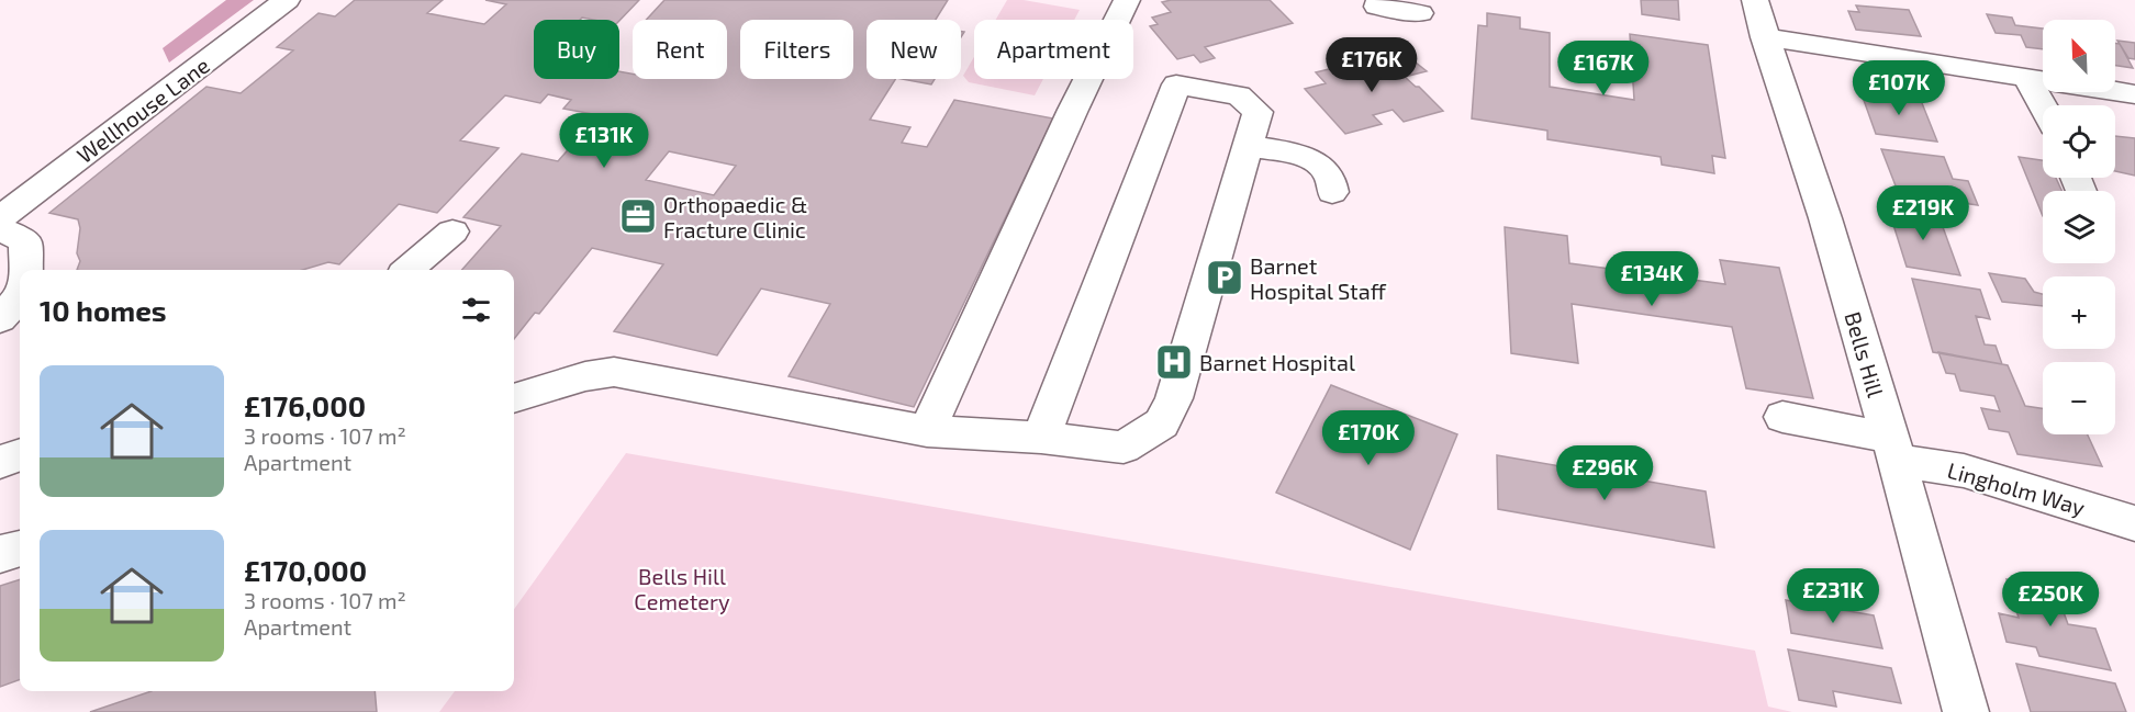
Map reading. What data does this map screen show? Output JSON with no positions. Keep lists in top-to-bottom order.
{
  "streets": {
    "street": ["Wellhouse Lane", "Bells Hill", "Lingholm Way"]
  },
  "crossings": [
    ["Bells Hill", "Lingholm Way"]
  ],
  "parks": ["Bells Hill Cemetery"],
  "places": {
    "office": ["Orthopaedic & Fracture Clinic"],
    "parking": ["Barnet Hospital Staff"],
    "hospital": ["Barnet Hospital"]
  },
  "north": "top left",
  "page": {
    "map_buttons": ["+", "−"],
    "chip": [
      "Buy",
      "Rent",
      "Filters",
      "New",
      "Apartment"
    ],
    "price": [
      "£176K",
      "£167K",
      "£107K",
      "£131K",
      "£219K",
      "£134K",
      "£170K",
      "£296K",
      "£231K",
      "£250K"
    ],
    "heading": "10 homes",
    "list": [
      {
        "name": "£176,000",
        "note": "3 rooms · 107 m² · Apartment"
      },
      {
        "name": "£170,000",
        "note": "3 rooms · 107 m² · Apartment"
      }
    ]
  }
}
